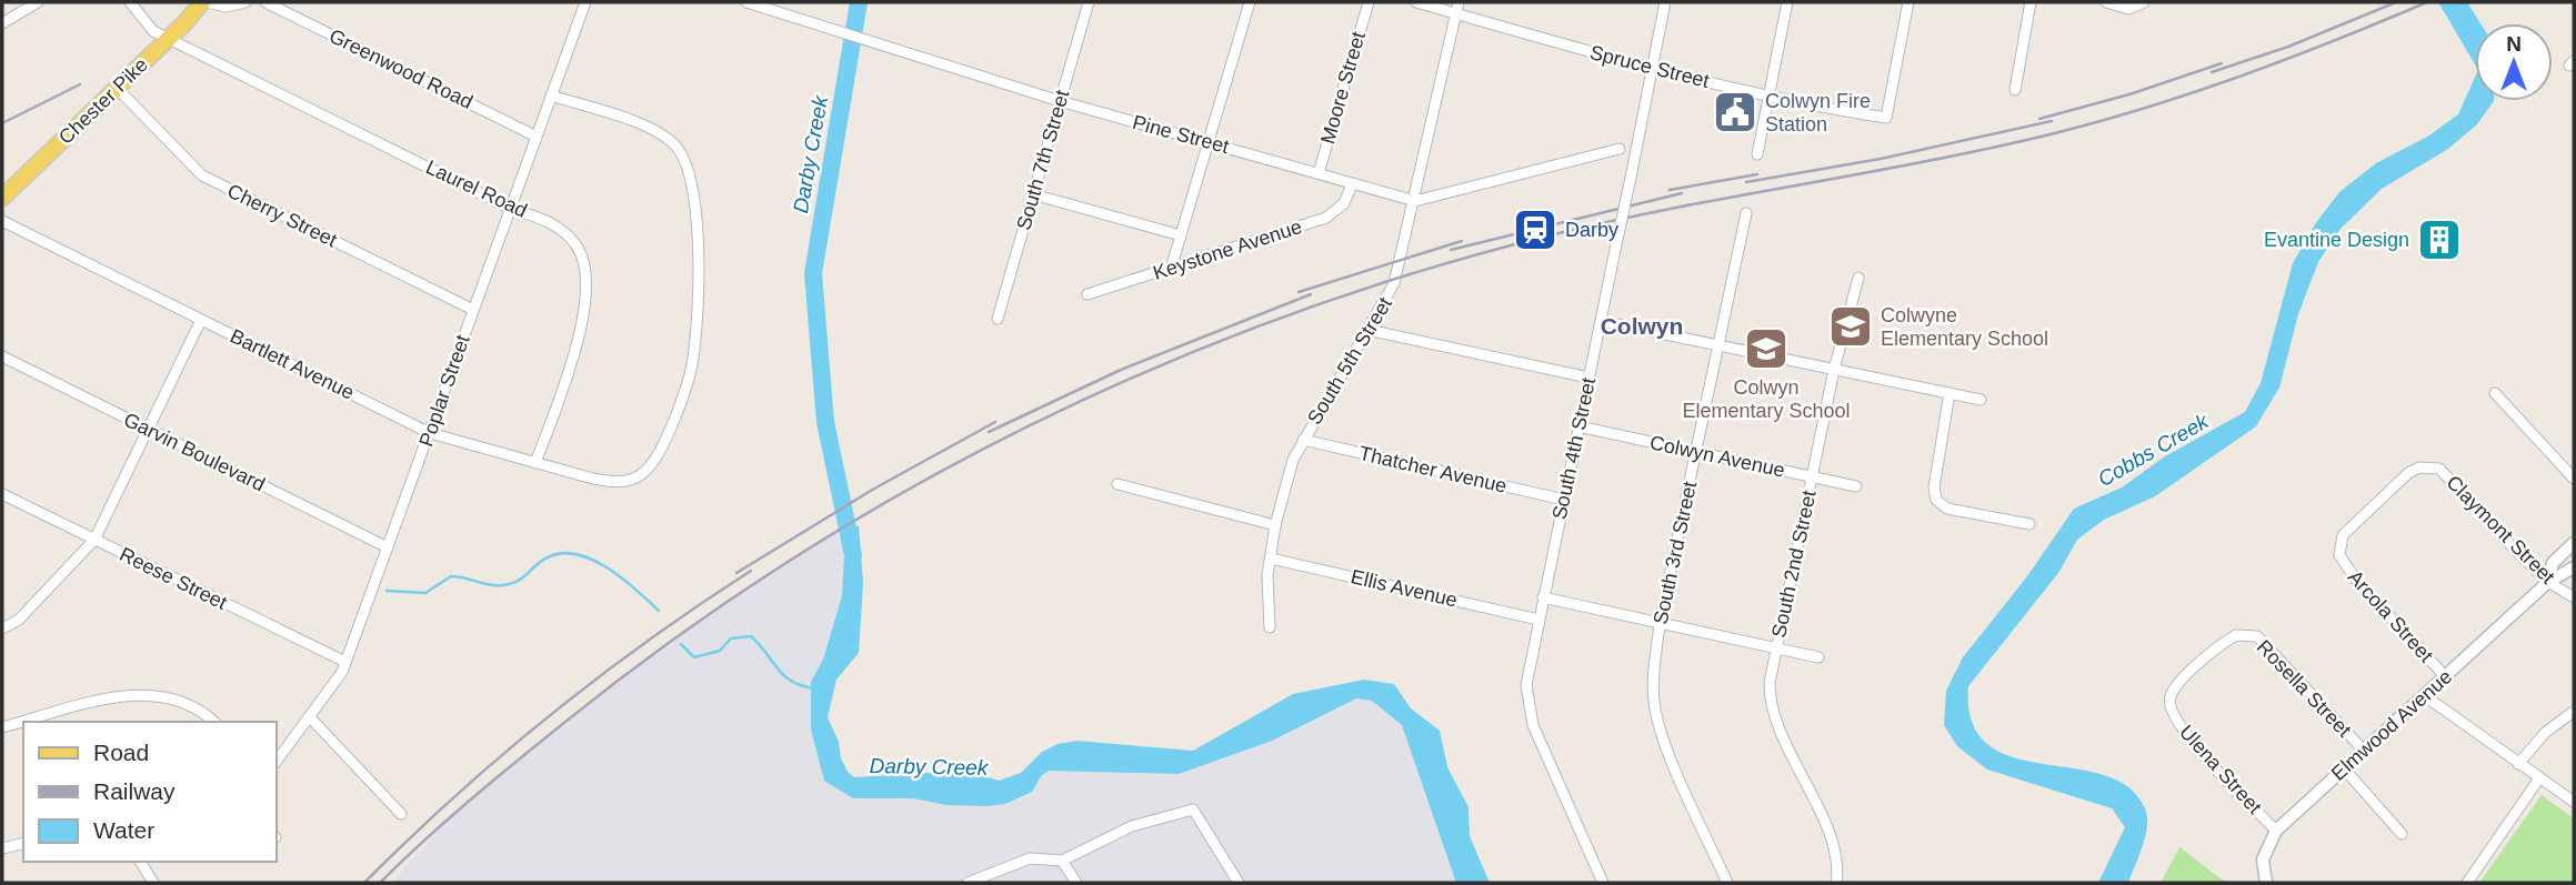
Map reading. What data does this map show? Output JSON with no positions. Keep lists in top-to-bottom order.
{
  "streets": {
    "main road": ["Chester Pike"],
    "street": [
      "Spruce Street",
      "Greenwood Road",
      "Moore Street",
      "Pine Street",
      "South 7th Street",
      "Laurel Road",
      "Cherry Street",
      "Keystone Avenue",
      "South 5th Street",
      "Bartlett Avenue",
      "Poplar Street",
      "South 4th Street",
      "Garvin Boulevard",
      "Colwyn Avenue",
      "Thatcher Avenue",
      "Claymont Street",
      "South 3rd Street",
      "South 2nd Street",
      "Reese Street",
      "Ellis Avenue",
      "Arcola Street",
      "Rosella Street",
      "Elmwood Avenue",
      "Ulena Street"
    ]
  },
  "crossings": [
    ["Spruce Street", "South 5th Street"],
    ["Spruce Street", "South 4th Street"],
    ["Greenwood Road", "Poplar Street"],
    ["Moore Street", "Pine Street"],
    ["Chester Pike", "Laurel Road"],
    ["Chester Pike", "Cherry Street"],
    ["Pine Street", "South 7th Street"],
    ["Pine Street", "Keystone Avenue"],
    ["Pine Street", "South 5th Street"],
    ["Laurel Road", "Bartlett Avenue"],
    ["Laurel Road", "Poplar Street"],
    ["Cherry Street", "Poplar Street"],
    ["South 5th Street", "Thatcher Avenue"],
    ["South 5th Street", "Ellis Avenue"],
    ["Bartlett Avenue", "Poplar Street"],
    ["Poplar Street", "Garvin Boulevard"],
    ["Poplar Street", "Reese Street"],
    ["South 4th Street", "Colwyn Avenue"],
    ["South 4th Street", "Thatcher Avenue"],
    ["South 4th Street", "Ellis Avenue"],
    ["Colwyn Avenue", "South 3rd Street"],
    ["Colwyn Avenue", "South 2nd Street"],
    ["Claymont Street", "Arcola Street"],
    ["Claymont Street", "Elmwood Avenue"],
    ["Arcola Street", "Elmwood Avenue"],
    ["Rosella Street", "Elmwood Avenue"],
    ["Rosella Street", "Ulena Street"],
    ["Elmwood Avenue", "Ulena Street"]
  ],
  "districts": ["Colwyn"],
  "water": ["Darby Creek", "Cobbs Creek"],
  "places": {
    "public building": ["Colwyn Fire Station"],
    "station": ["Darby"],
    "building": ["Evantine Design"],
    "school or university": ["Colwyne Elementary School", "Colwyn Elementary School"]
  },
  "legend": ["Road", "Railway", "Water"],
  "north": "top"
}
